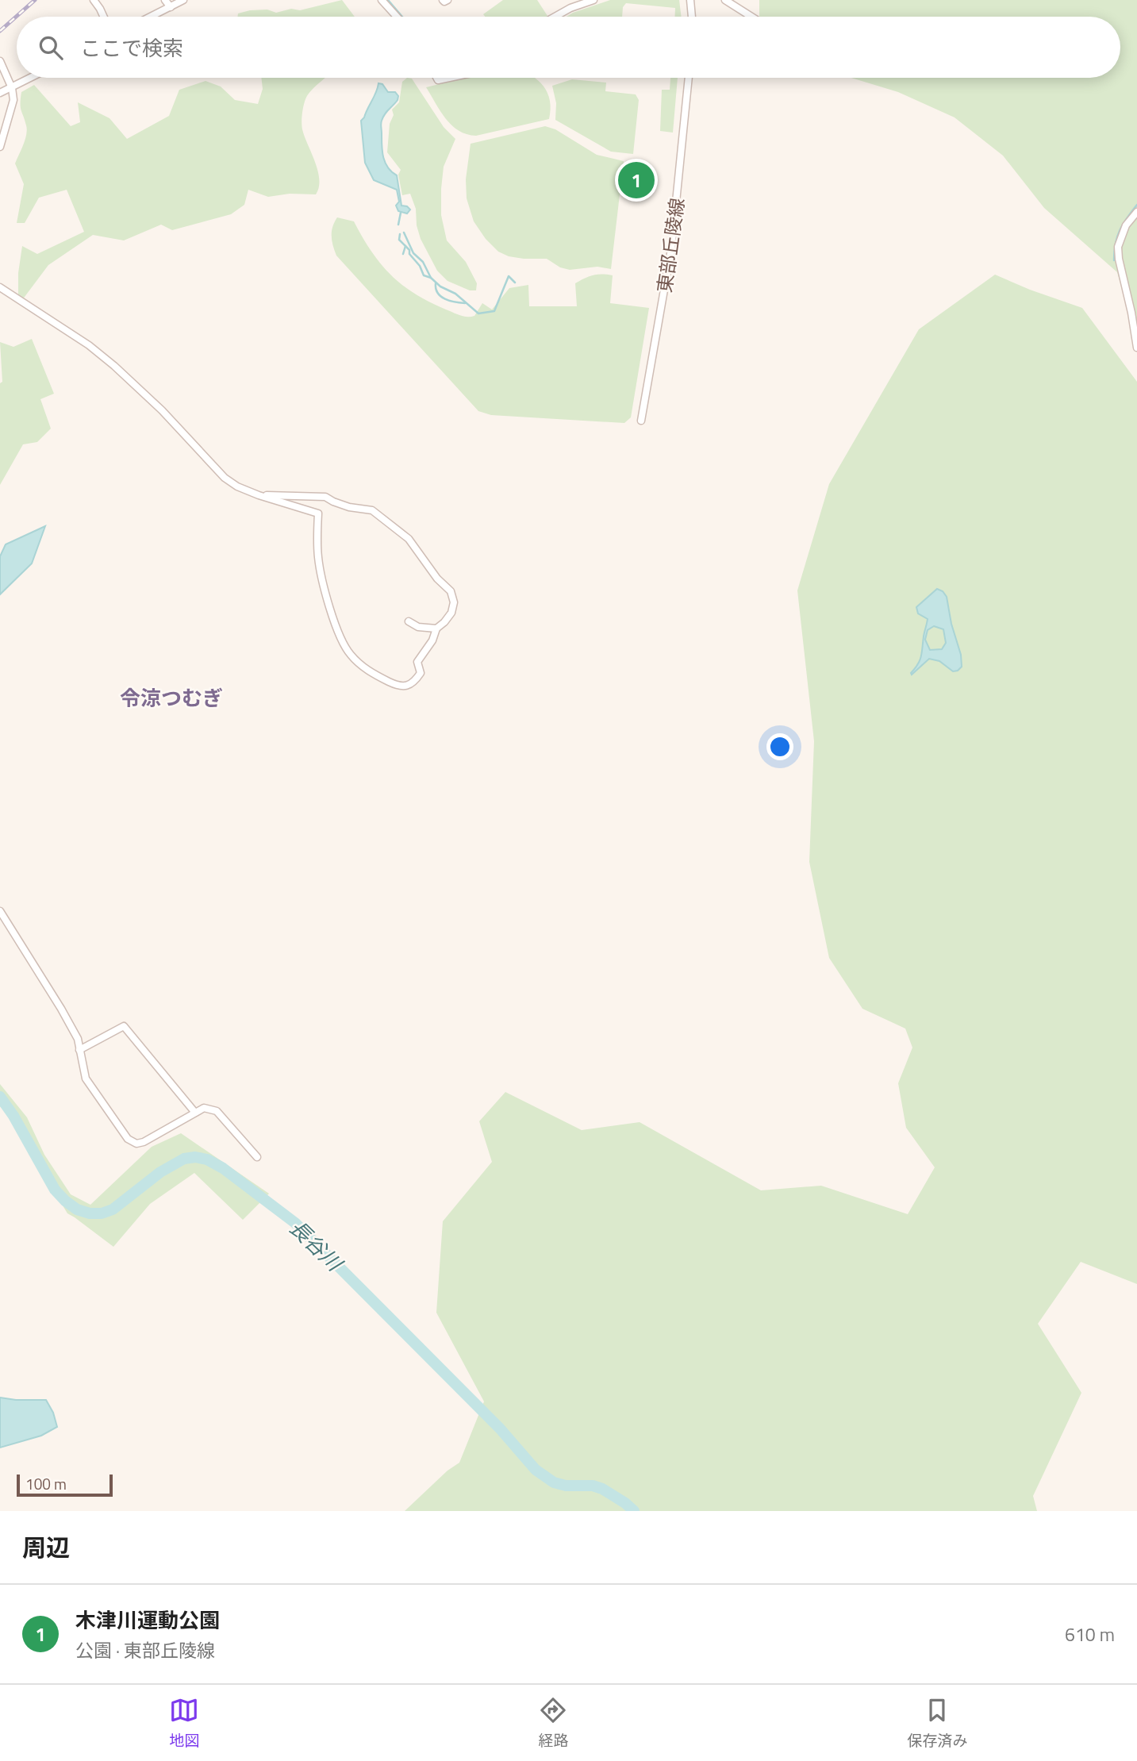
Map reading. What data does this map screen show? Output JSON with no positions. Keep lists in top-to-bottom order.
{
  "streets": {
    "street": ["東部丘陵線"]
  },
  "districts": ["令涼つむぎ"],
  "water": ["長谷川"],
  "scale_bar": "100 m",
  "page": {
    "search": "ここで検索",
    "pins": "1",
    "scale": "100 m",
    "heading": "周辺",
    "list": [
      {
        "mark": "1",
        "name": "木津川運動公園",
        "note": "公園 · 東部丘陵線",
        "value": "610 m"
      }
    ],
    "nav": ["地図", "経路", "保存済み"]
  }
}
